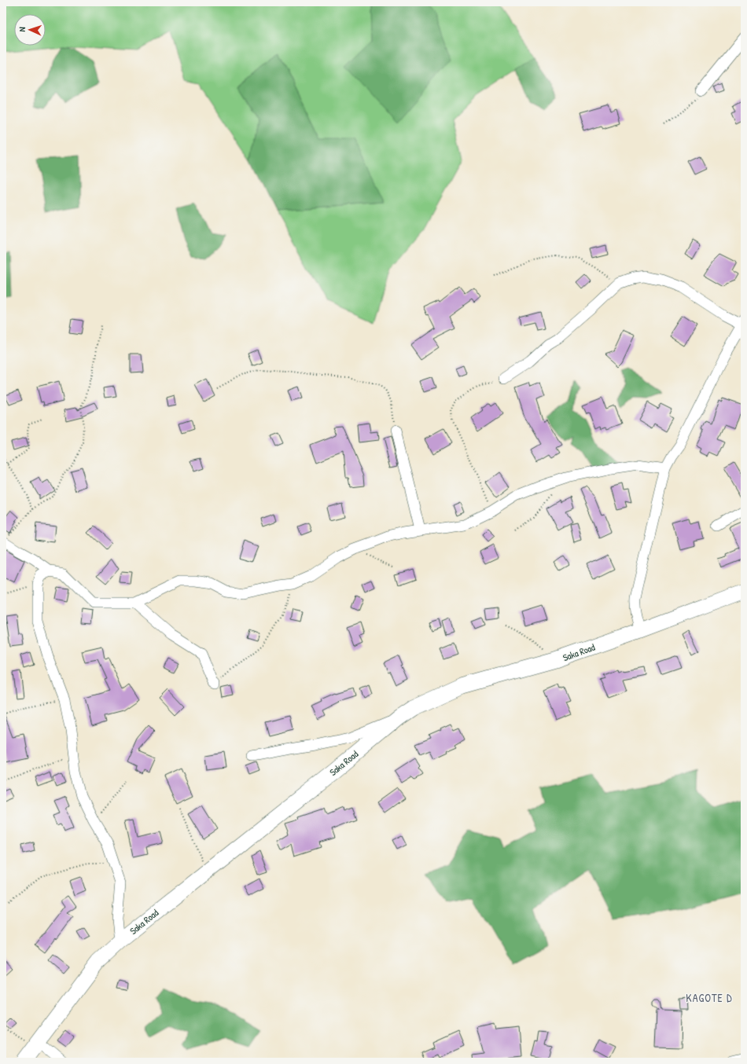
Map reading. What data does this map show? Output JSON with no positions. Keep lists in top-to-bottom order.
{
  "streets": {
    "main road": ["Saka Road"]
  },
  "districts": ["KAGOTE D"],
  "north": "left"
}
